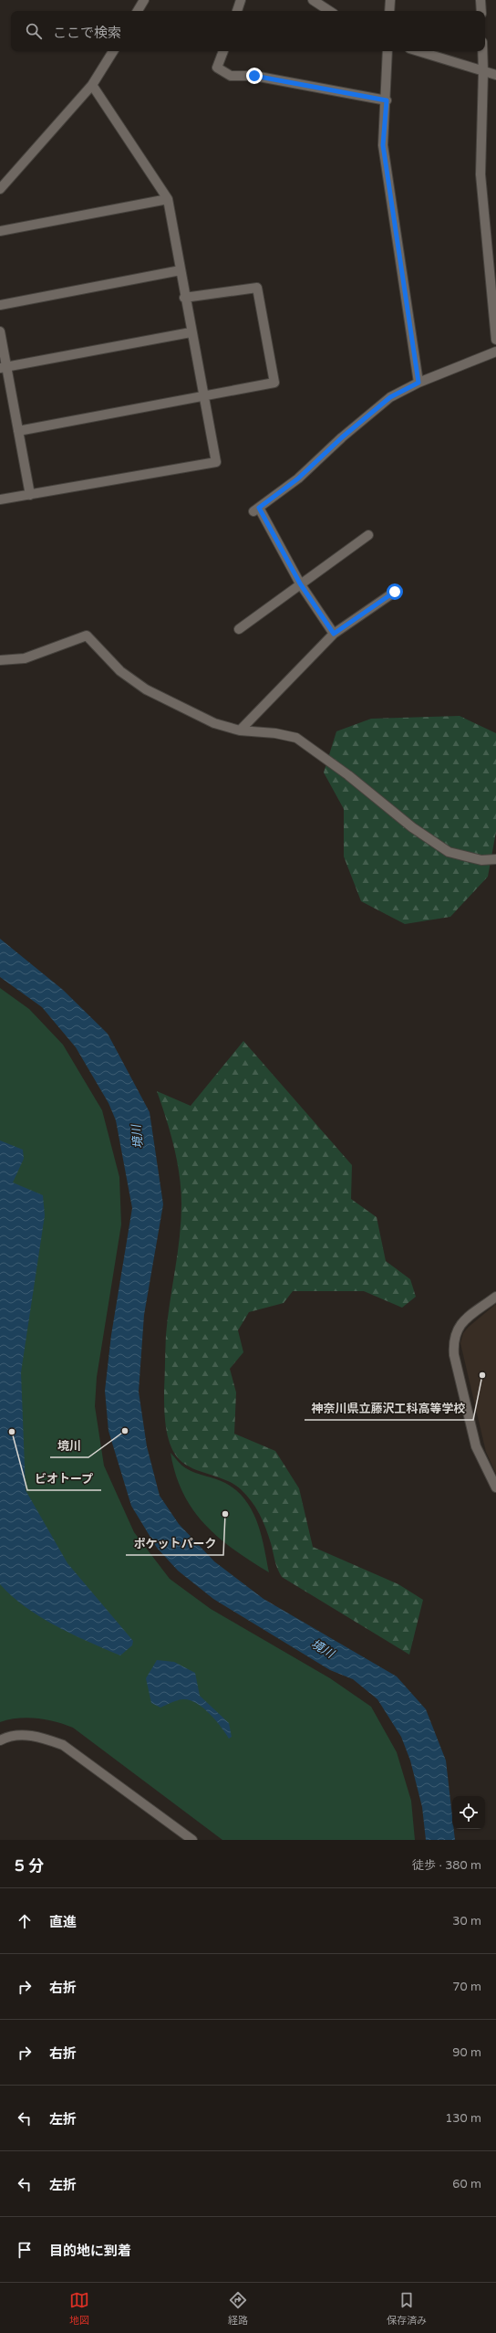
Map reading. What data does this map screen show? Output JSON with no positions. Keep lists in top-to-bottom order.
{
  "water": ["境川"],
  "places": [
    "神奈川県立藤沢工科高等学校",
    "境川",
    "ビオトープ",
    "ポケットパーク"
  ],
  "page": {
    "search": "ここで検索",
    "heading": ["5 分", "徒歩 · 380 m"],
    "list": [
      ["直進", "30 m"],
      ["右折", "70 m"],
      ["右折", "90 m"],
      ["左折", "130 m"],
      ["左折", "60 m"],
      "目的地に到着"
    ],
    "nav": ["地図", "経路", "保存済み"]
  }
}
